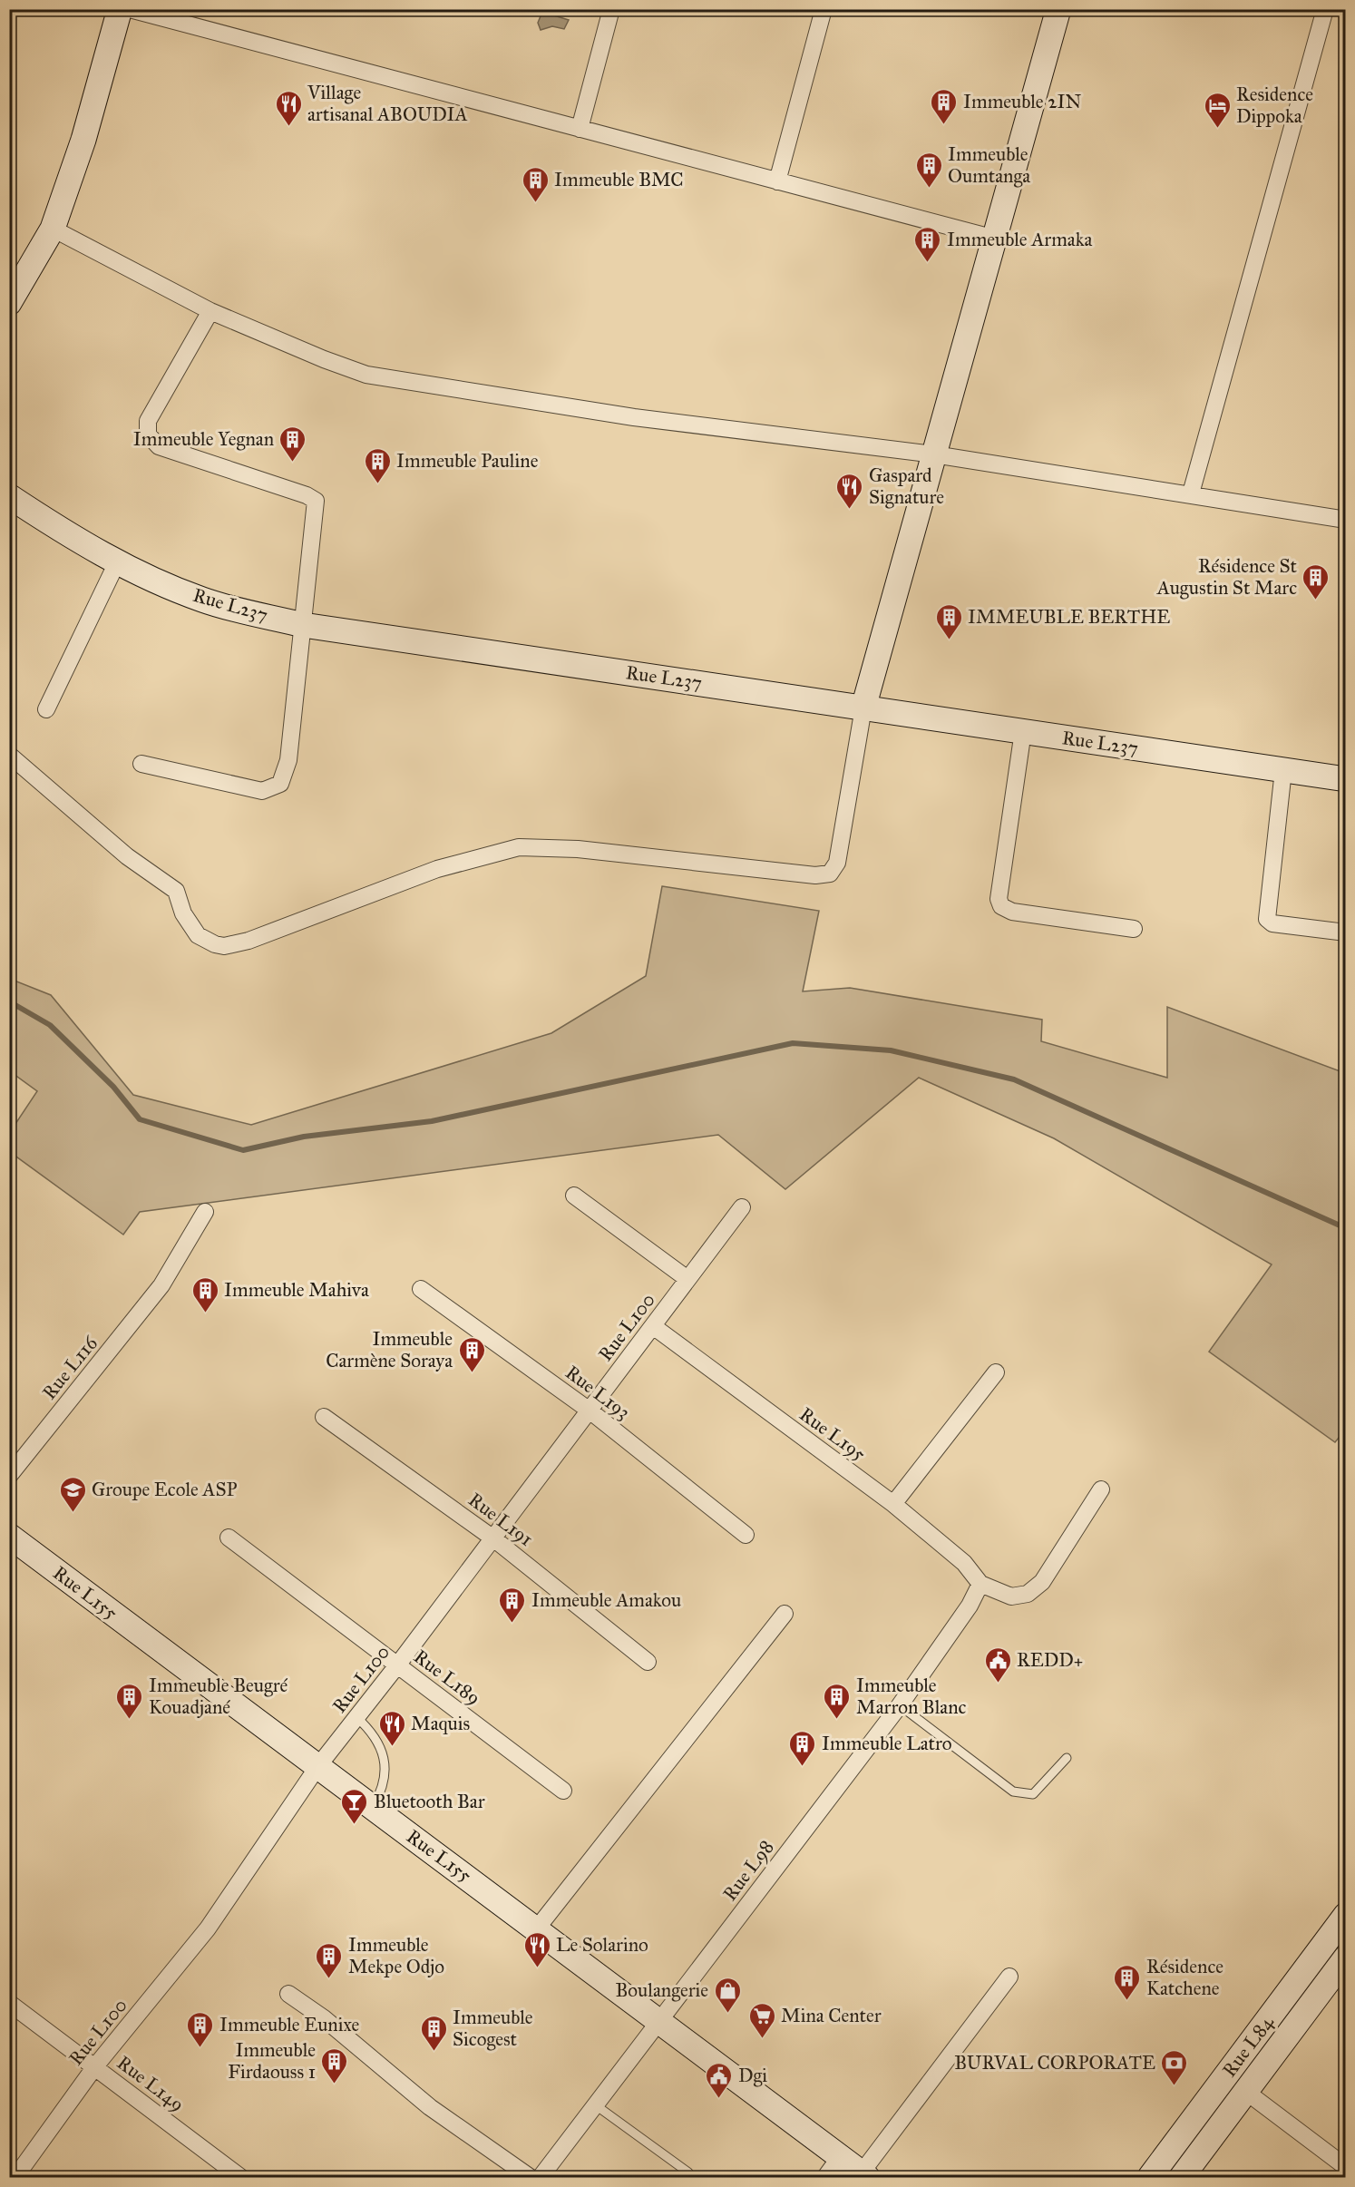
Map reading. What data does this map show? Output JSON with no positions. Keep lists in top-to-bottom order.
{
  "streets": {
    "street": [
      "Rue L237",
      "Rue L100",
      "Rue L116",
      "Rue L193",
      "Rue L195",
      "Rue L191",
      "Rue L155",
      "Rue L189",
      "Rue L98",
      "Rue L84",
      "Rue L149"
    ]
  },
  "crossings": [
    ["Rue L100", "Rue L193"],
    ["Rue L100", "Rue L195"],
    ["Rue L100", "Rue L191"],
    ["Rue L100", "Rue L155"],
    ["Rue L100", "Rue L189"],
    ["Rue L100", "Rue L149"],
    ["Rue L195", "Rue L98"],
    ["Rue L155", "Rue L98"]
  ],
  "places": {
    "building": [
      "Immeuble 2IN",
      "Immeuble Oumtanga",
      "Immeuble BMC",
      "Immeuble Armaka",
      "Immeuble Yegnan",
      "Immeuble Pauline",
      "Résidence St Augustin St Marc",
      "IMMEUBLE BERTHE",
      "Immeuble Mahiva",
      "Immeuble Carmène Soraya",
      "Immeuble Amakou",
      "Immeuble Beugré Kouadjané",
      "Immeuble Marron Blanc",
      "Immeuble Latro",
      "Immeuble Mekpe Odjo",
      "Résidence Katchene",
      "Immeuble Eunixe",
      "Immeuble Sicogest",
      "Immeuble Firdaouss 1"
    ],
    "restaurant": [
      "Village artisanal ABOUDIA",
      "Gaspard Signature",
      "Maquis",
      "Le Solarino"
    ],
    "hotel": ["Residence Dippoka"],
    "school or university": ["Groupe Ecole ASP"],
    "public building": ["REDD+", "Dgi"],
    "bar": ["Bluetooth Bar"],
    "shop": ["Boulangerie"],
    "supermarket": ["Mina Center"],
    "bank": ["BURVAL CORPORATE"]
  }
}
